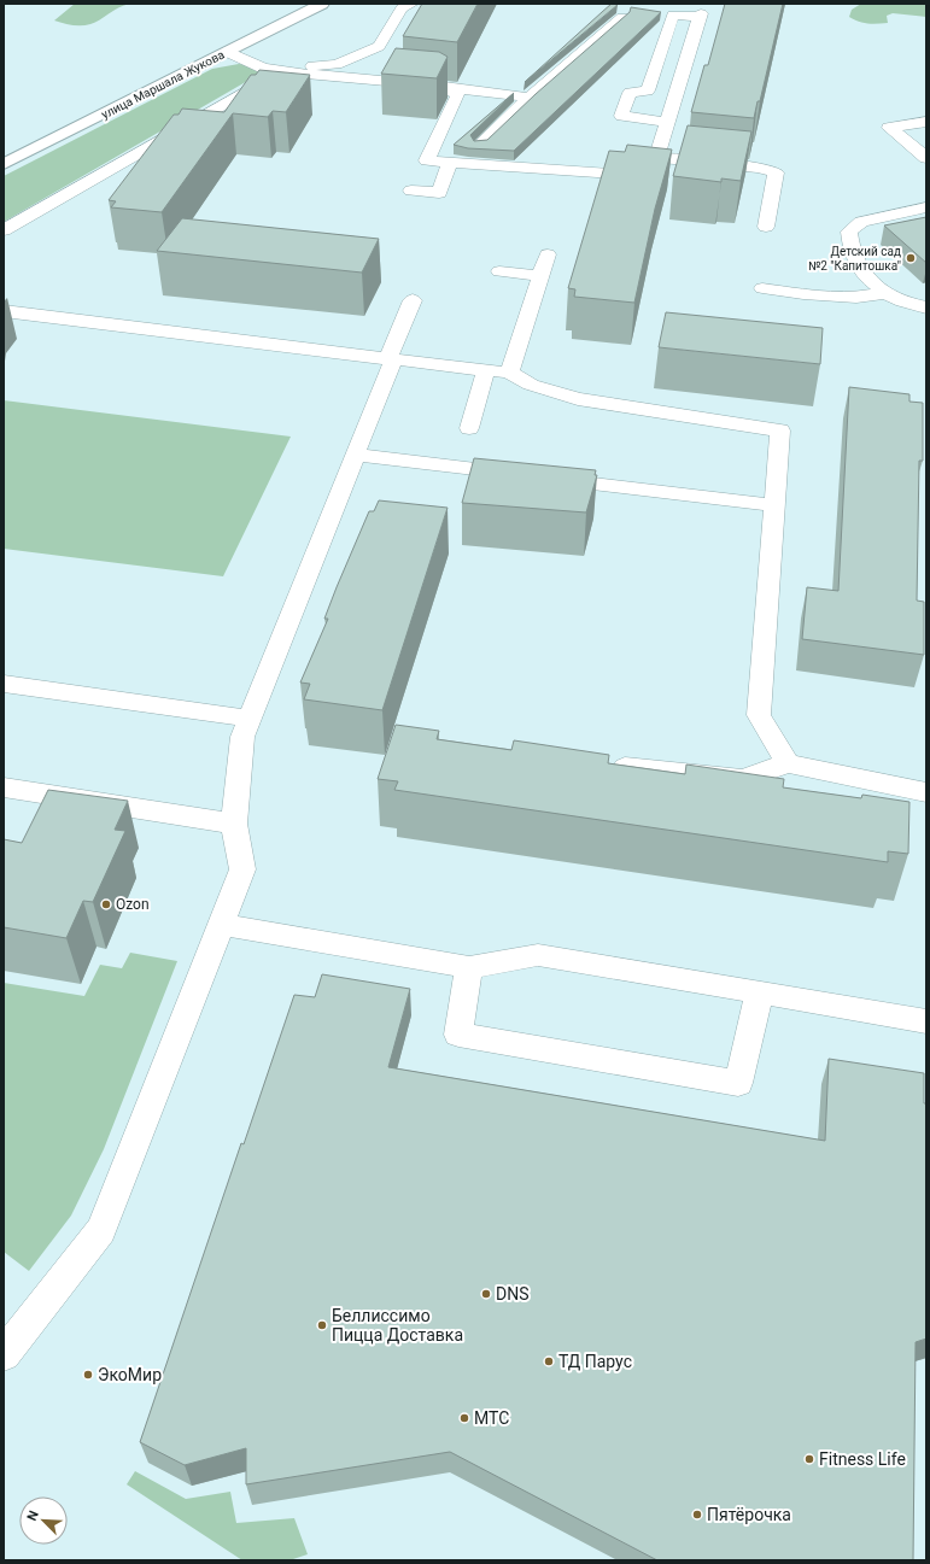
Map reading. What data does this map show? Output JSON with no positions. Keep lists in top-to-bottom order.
{
  "streets": {
    "main road": ["улица Маршала Жукова"]
  },
  "places": [
    "Детский сад №2 \"Капитошка\"",
    "Ozon",
    "DNS",
    "Беллиссимо Пицца Доставка",
    "ТД Парус",
    "ЭкоМир",
    "МТС",
    "Fitness Life",
    "Пятёрочка"
  ],
  "north": "top left"
}
